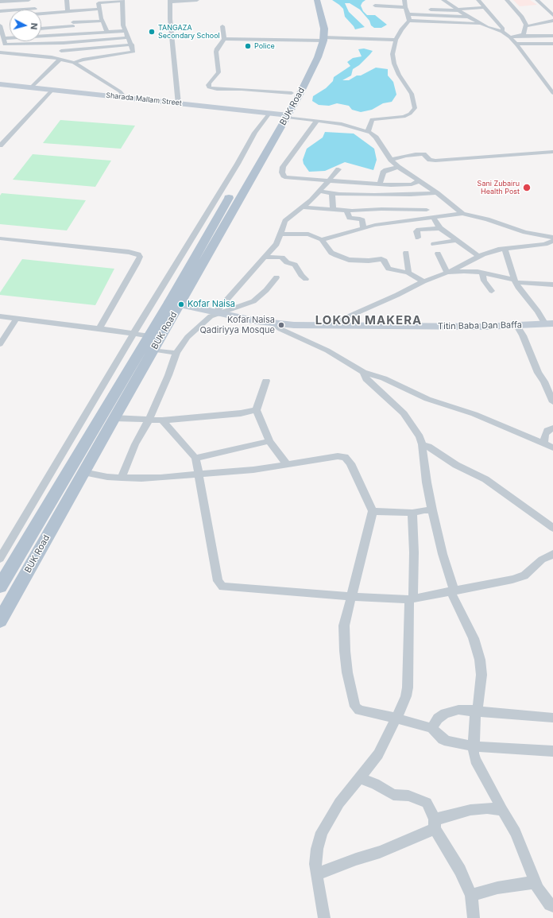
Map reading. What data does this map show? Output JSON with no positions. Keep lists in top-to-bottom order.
{
  "streets": {
    "main road": ["BUK Road"],
    "street": ["Sharada Mallam Street", "Titin Baba Dan Baffa"]
  },
  "crossings": [
    ["Sharada Mallam Street", "BUK Road"],
    ["BUK Road", "Titin Baba Dan Baffa"]
  ],
  "districts": ["LOKON MAKERA"],
  "places": [
    "TANGAZA Secondary School",
    "Police",
    "Sani Zubairu Health Post",
    "Kofar Naisa",
    "Kofar Naisa Qadiriyya Mosque"
  ],
  "north": "right"
}
